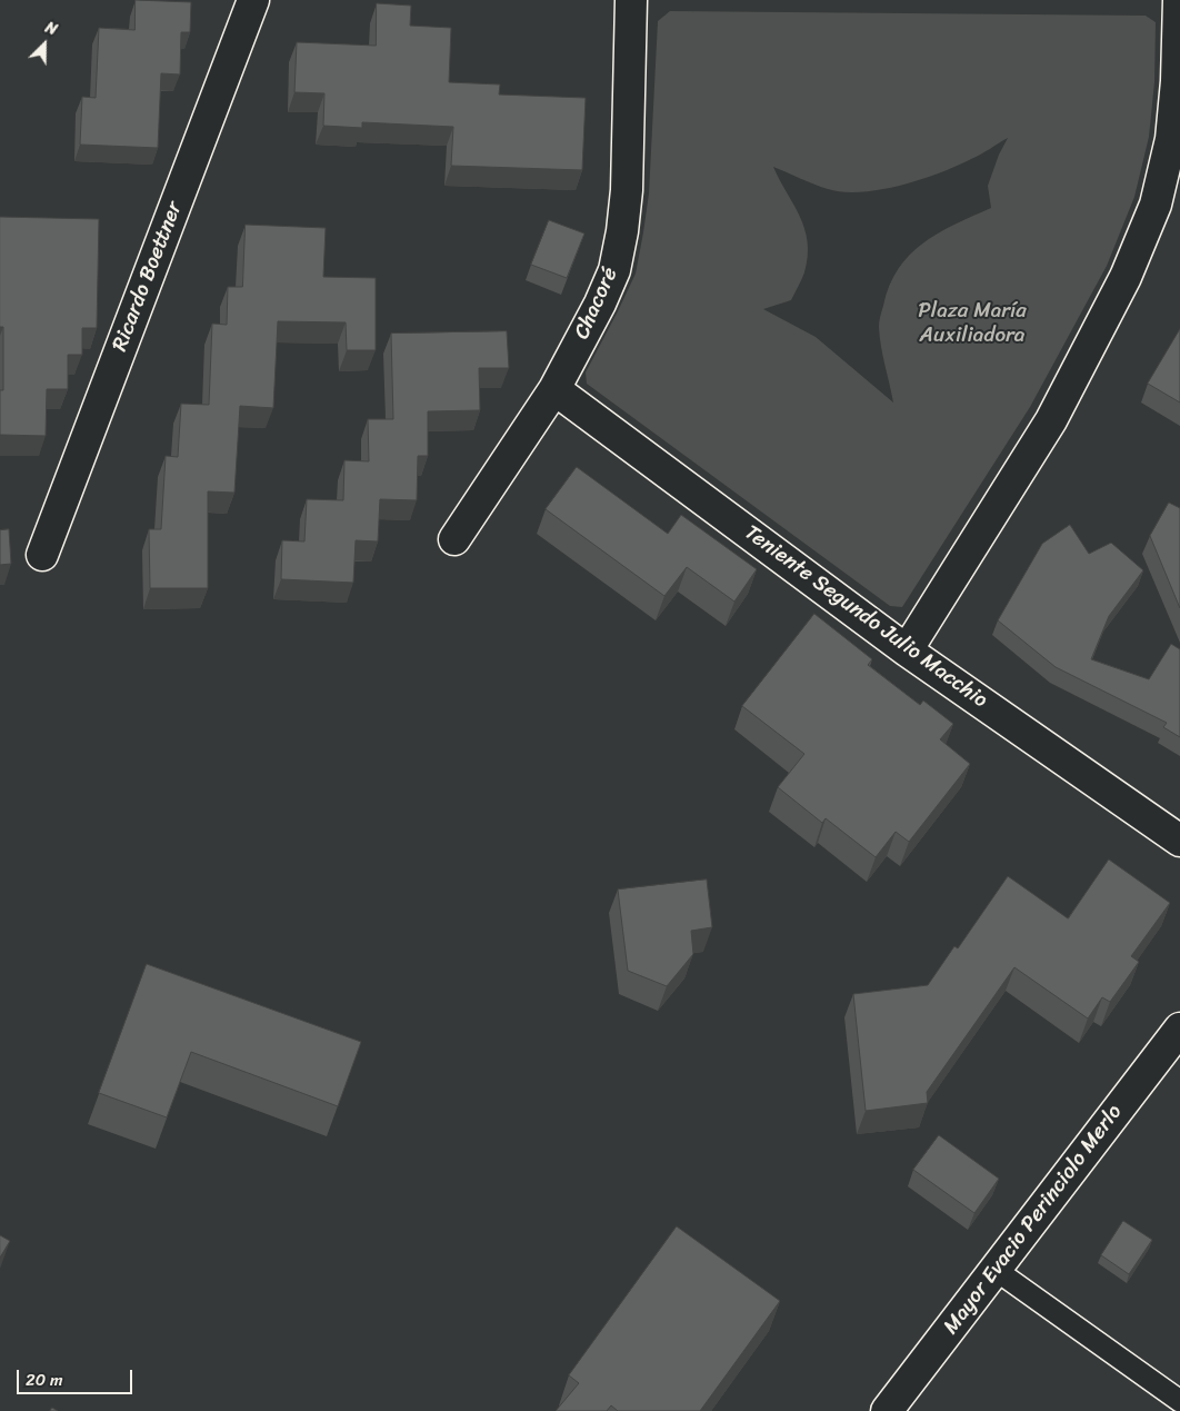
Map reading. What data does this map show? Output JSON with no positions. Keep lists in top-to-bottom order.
{
  "streets": {
    "street": [
      "Ricardo Boettner",
      "Chacoré",
      "Teniente Segundo Julio Macchio",
      "Mayor Evacio Perinciolo Merlo"
    ]
  },
  "crossings": [
    ["Chacoré", "Teniente Segundo Julio Macchio"]
  ],
  "parks": ["Plaza María Auxiliadora"],
  "scale_bar": "20 m",
  "north": "top right"
}
